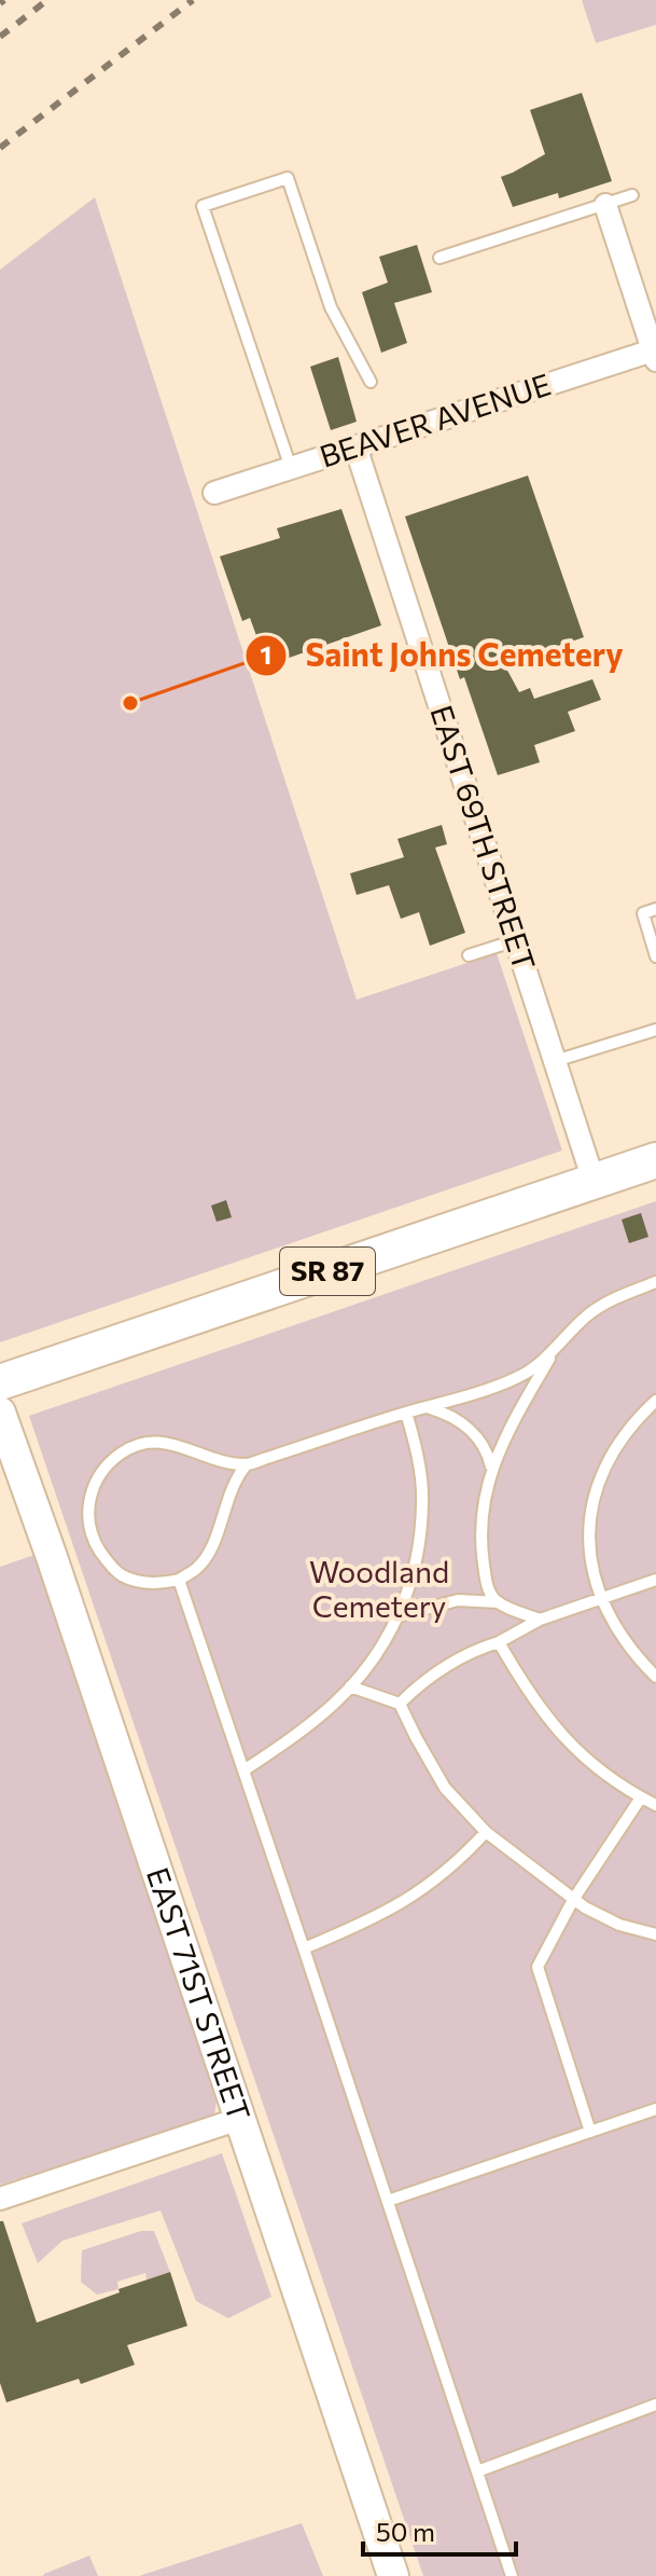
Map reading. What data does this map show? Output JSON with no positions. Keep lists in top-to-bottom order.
{
  "streets": {
    "main road": ["SR 87"],
    "street": ["BEAVER AVENUE", "EAST 69TH STREET", "EAST 71ST STREET"]
  },
  "crossings": [
    ["BEAVER AVENUE", "EAST 69TH STREET"],
    ["EAST 69TH STREET", "SR 87"]
  ],
  "parks": ["Woodland Cemetery"],
  "places": ["Saint Johns Cemetery"],
  "scale_bar": "50 m"
}
